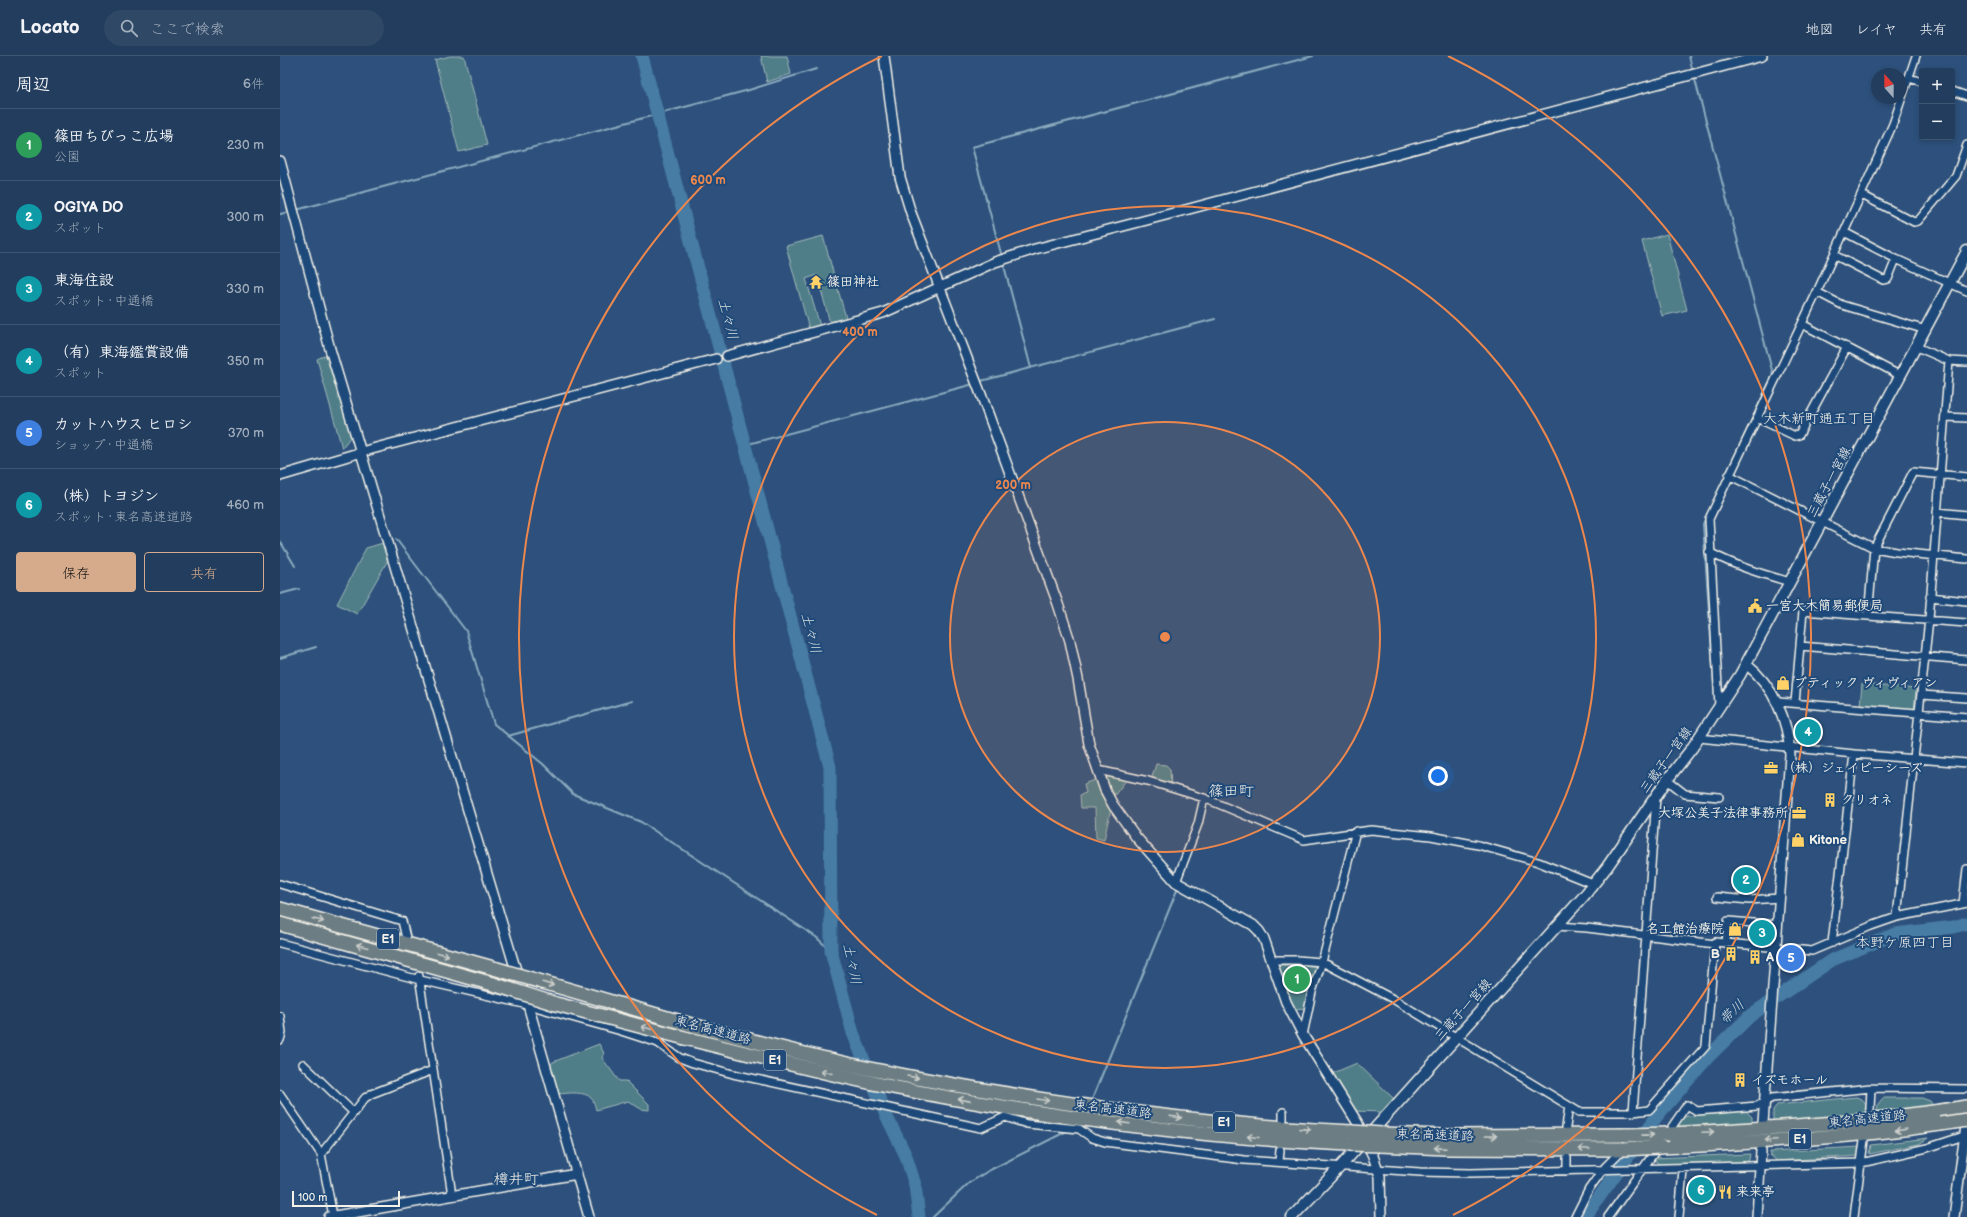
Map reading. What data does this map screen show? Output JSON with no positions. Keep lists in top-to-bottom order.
{
  "streets": {
    "highway": ["E1", "東名高速道路"],
    "main road": ["三蔵子一宮線"]
  },
  "crossings": [
    ["三蔵子一宮線", "東名高速道路"]
  ],
  "districts": [
    "大木新町通五丁目",
    "篠田町",
    "本野ケ原四丁目",
    "樽井町"
  ],
  "water": ["土々川", "帯川"],
  "places": {
    "temple": ["篠田神社"],
    "public building": ["一宮大木簡易郵便局"],
    "shop": ["ブティック ヴィヴィアン", "Kitone", "名工館治療院"],
    "office": ["（株）ジェイピーシーズ", "大塚公美子法律事務所"],
    "building": [
      "クリオネ",
      "B",
      "A",
      "イズモホール"
    ],
    "restaurant": ["来来亭"]
  },
  "scale_bar": "100 m",
  "north": "top",
  "page": {
    "header": "Locato",
    "search": "ここで検索",
    "nav": ["地図", "レイヤ", "共有"],
    "heading": ["周辺", "6件"],
    "map_buttons": ["+", "−"],
    "list": [
      {
        "mark": "1",
        "name": "篠田ちびっこ広場",
        "note": "公園",
        "value": "230 m"
      },
      {
        "mark": "2",
        "name": "OGIYA DO",
        "note": "スポット",
        "value": "300 m"
      },
      {
        "mark": "3",
        "name": "東海住設",
        "note": "スポット · 中通橋",
        "value": "330 m"
      },
      {
        "mark": "4",
        "name": "（有）東海鑑賞設備",
        "note": "スポット",
        "value": "350 m"
      },
      {
        "mark": "5",
        "name": "カットハウス ヒロシ",
        "note": "ショップ · 中通橋",
        "value": "370 m"
      },
      {
        "mark": "6",
        "name": "（株）トヨジン",
        "note": "スポット · 東名高速道路",
        "value": "460 m"
      }
    ],
    "buttons": ["保存", "共有"],
    "pins": [
      "4",
      "2",
      "3",
      "5",
      "1",
      "6"
    ],
    "scale": "100 m"
  },
  "rings": ["600 m", "400 m", "200 m"]
}
